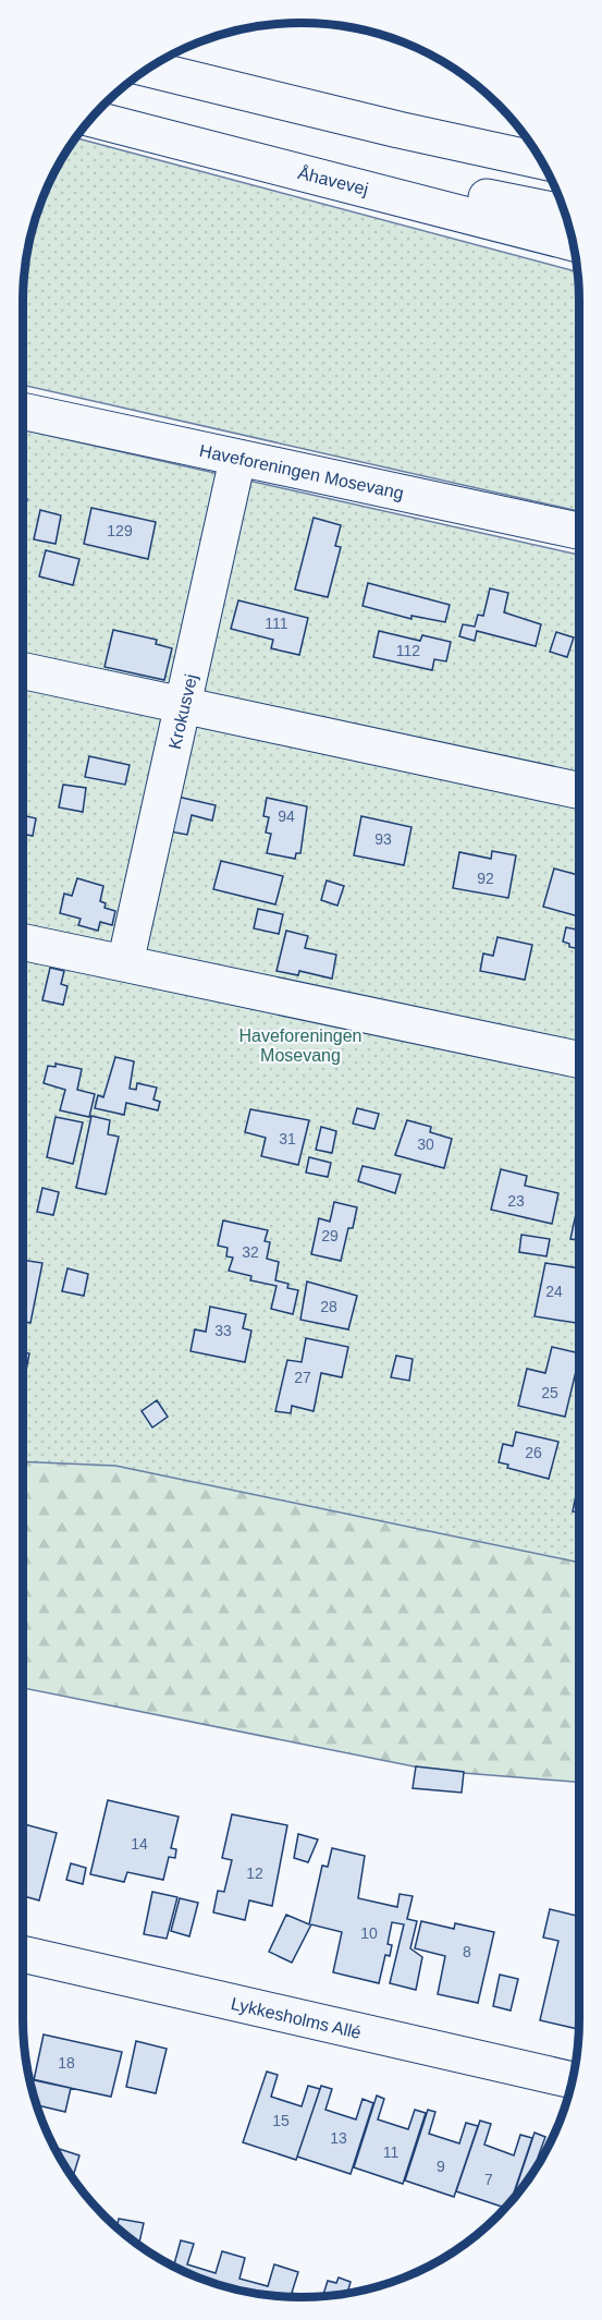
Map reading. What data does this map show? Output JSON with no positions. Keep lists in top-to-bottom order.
{
  "streets": {
    "street": [
      "Åhavevej",
      "Haveforeningen Mosevang",
      "Krokusvej",
      "Lykkesholms Allé"
    ]
  },
  "crossings": [
    ["Haveforeningen Mosevang", "Krokusvej"]
  ],
  "parks": ["Haveforeningen Mosevang"],
  "house_numbers": [
    "129",
    "111",
    "112",
    "94",
    "93",
    "92",
    "31",
    "30",
    "23",
    "29",
    "32",
    "24",
    "28",
    "33",
    "27",
    "25",
    "26",
    "14",
    "12",
    "10",
    "8",
    "18",
    "15",
    "13",
    "11",
    "9",
    "7"
  ]
}
